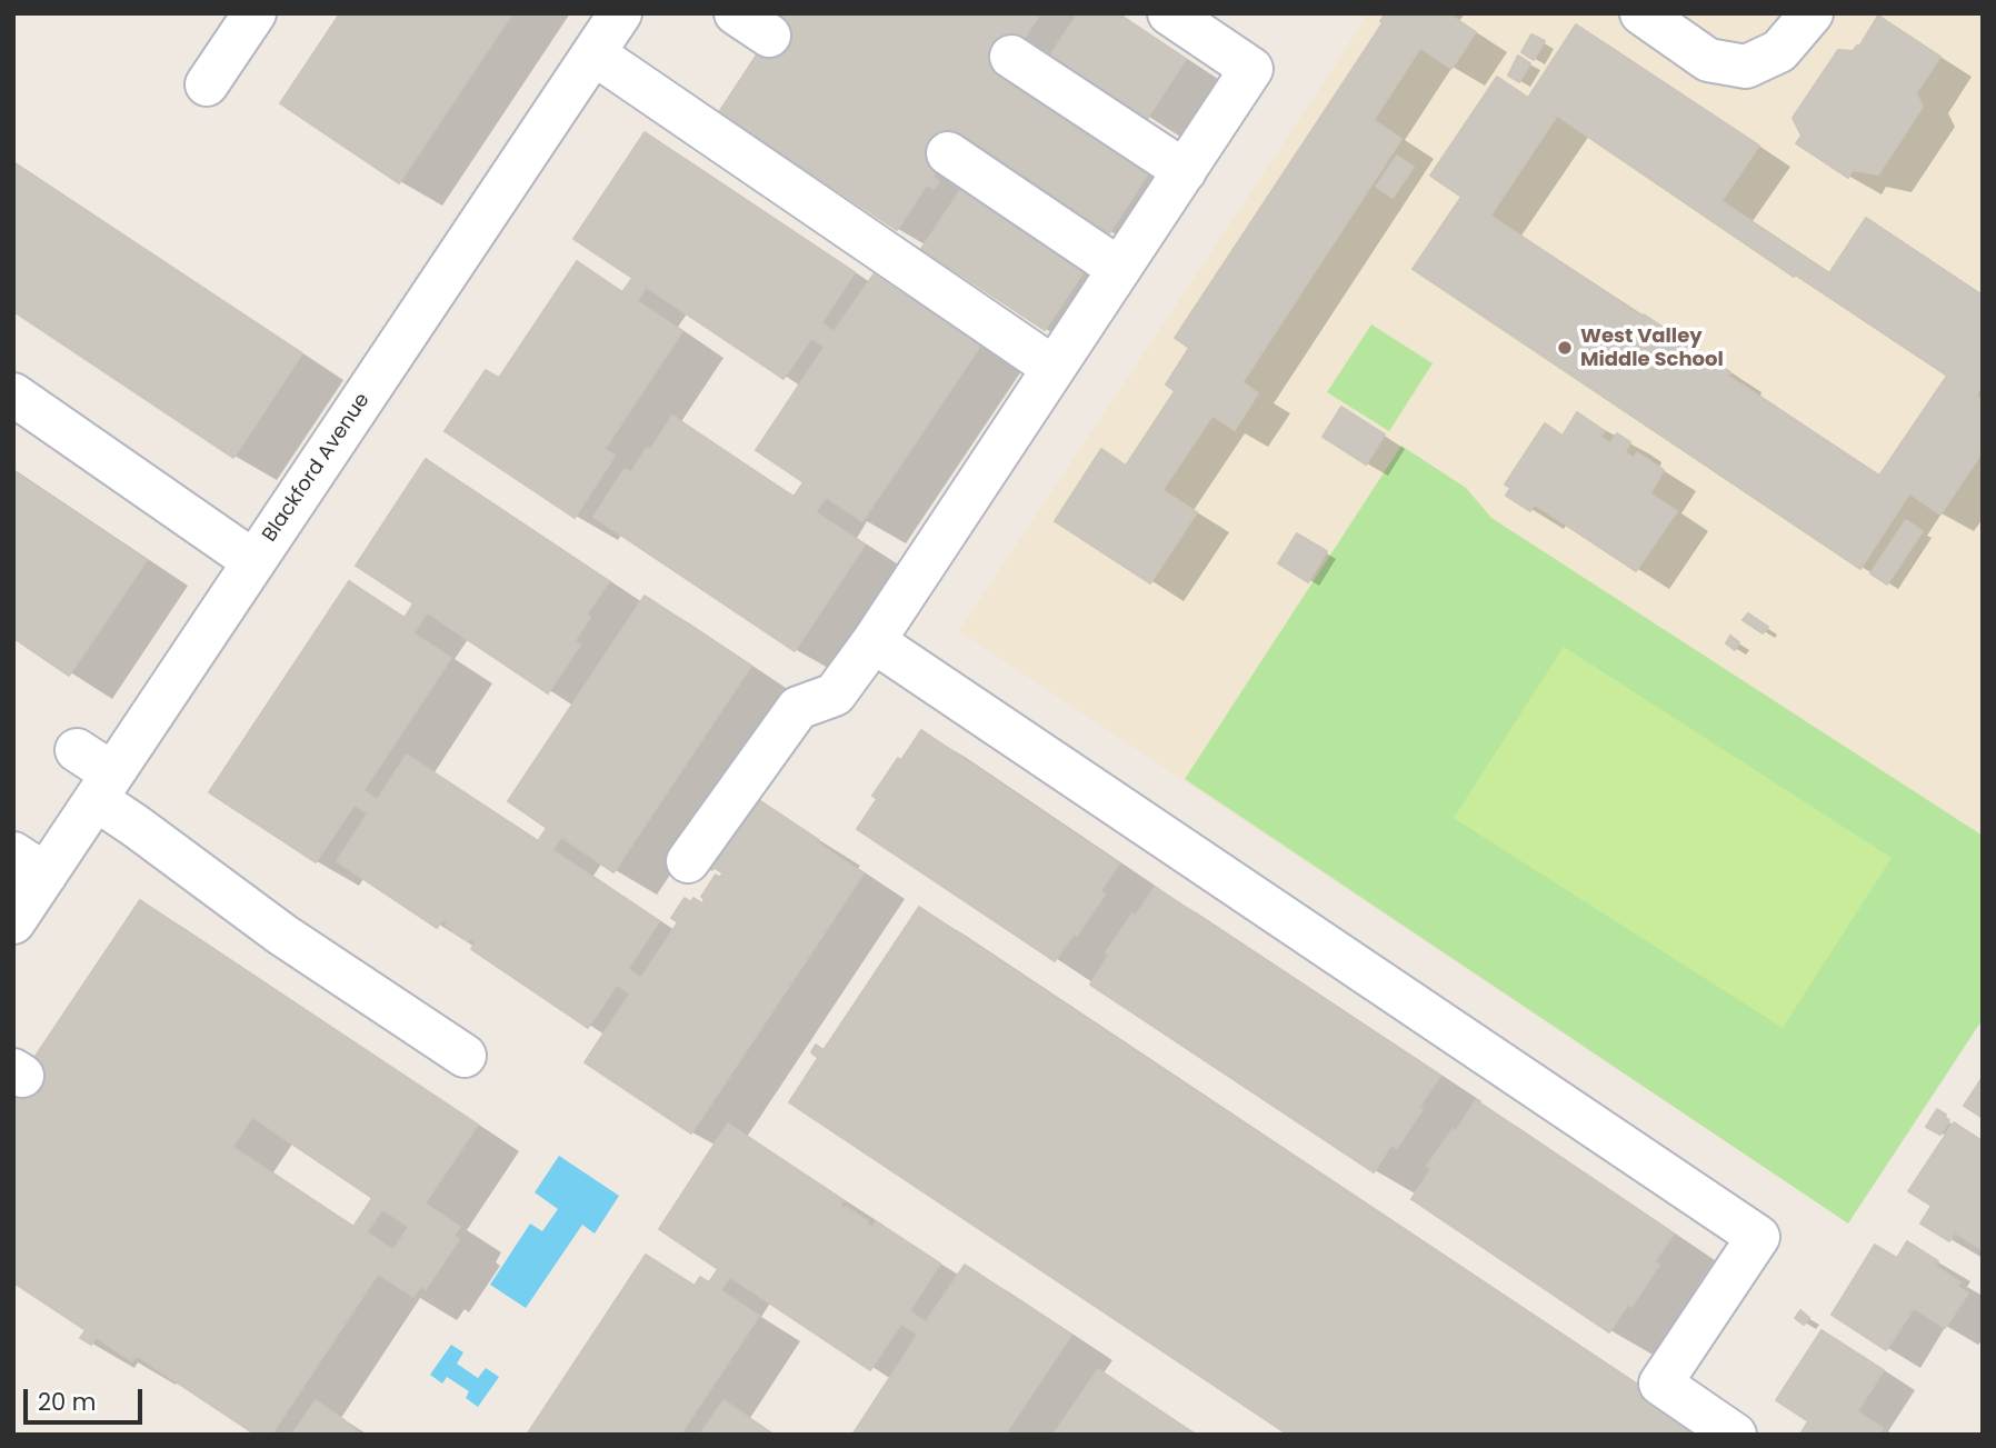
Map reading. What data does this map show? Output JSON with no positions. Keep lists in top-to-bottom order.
{
  "streets": {
    "street": ["Blackford Avenue"]
  },
  "places": ["West Valley Middle School"],
  "scale_bar": "20 m"
}
